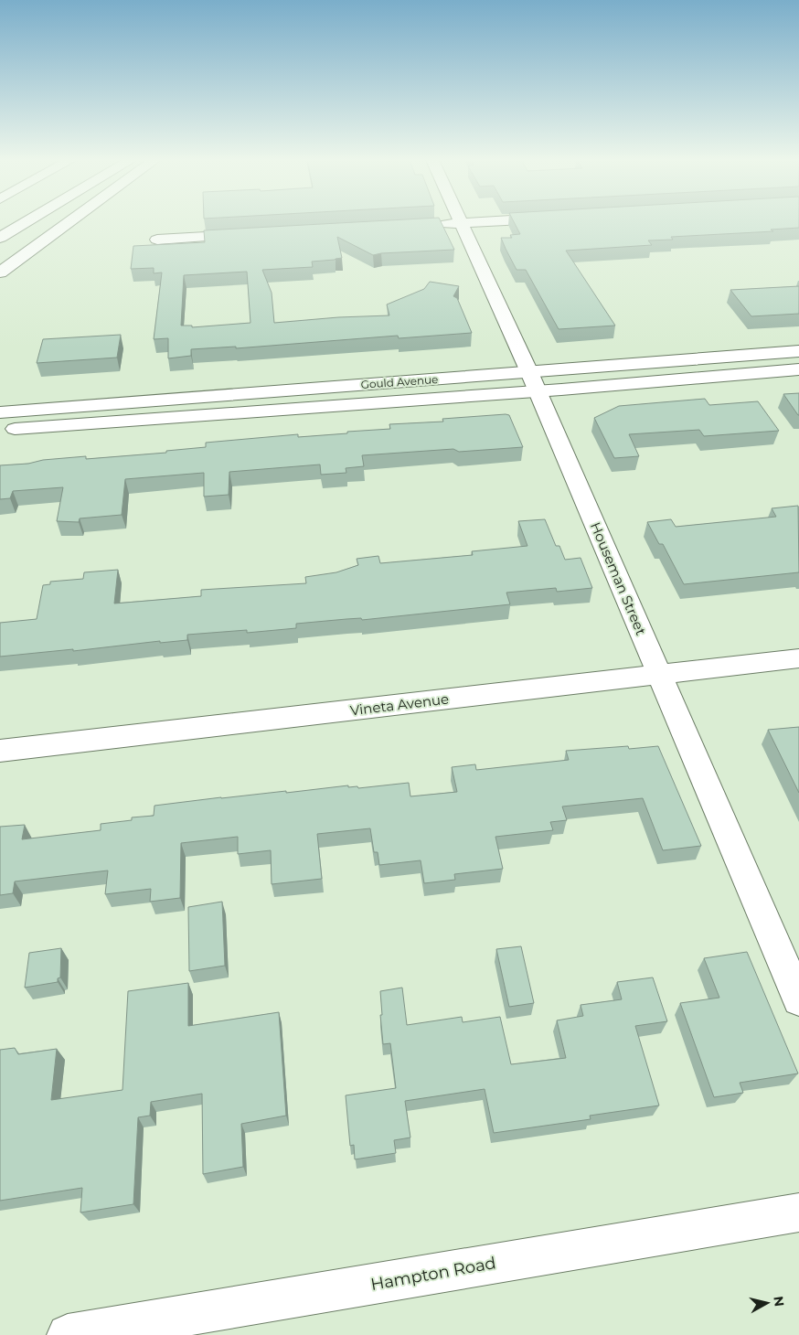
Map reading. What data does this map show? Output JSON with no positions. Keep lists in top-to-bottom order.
{
  "streets": {
    "main road": [
      "Gould Avenue",
      "Houseman Street",
      "Vineta Avenue",
      "Hampton Road"
    ]
  },
  "crossings": [
    ["Gould Avenue", "Houseman Street"],
    ["Houseman Street", "Vineta Avenue"]
  ],
  "north": "right"
}
